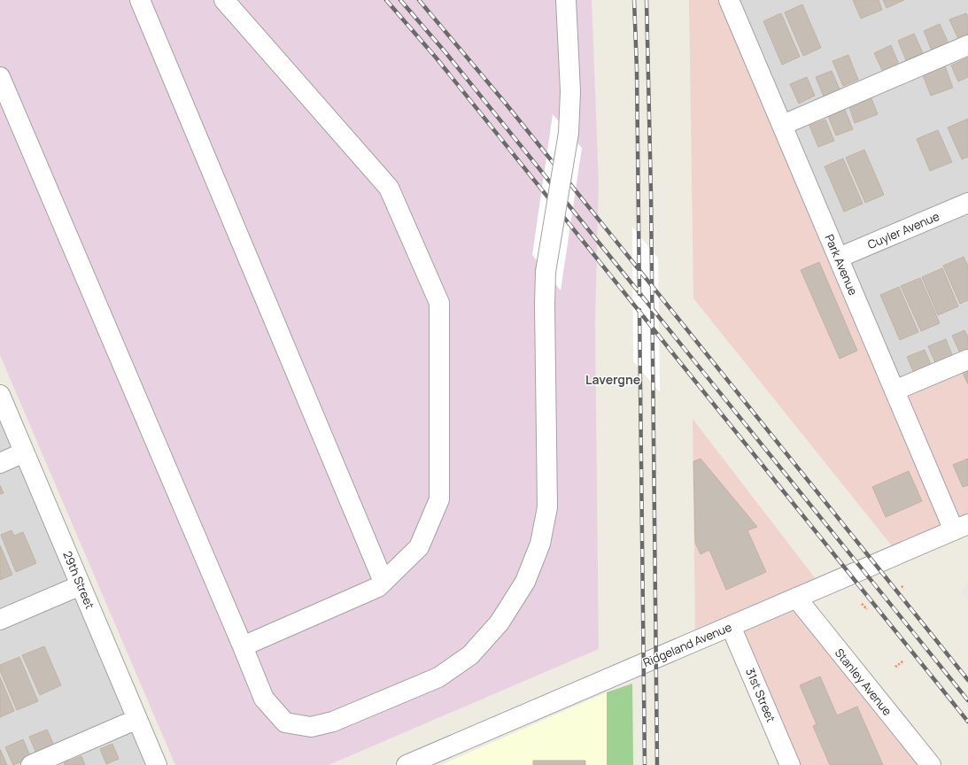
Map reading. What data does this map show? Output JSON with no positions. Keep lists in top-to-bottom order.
{
  "streets": {
    "street": [
      "Cuyler Avenue",
      "Park Avenue",
      "29th Street",
      "Ridgeland Avenue",
      "Stanley Avenue",
      "31st Street"
    ]
  },
  "crossings": [
    ["Cuyler Avenue", "Park Avenue"],
    ["Park Avenue", "Ridgeland Avenue"],
    ["Ridgeland Avenue", "Stanley Avenue"],
    ["Ridgeland Avenue", "31st Street"]
  ],
  "districts": ["Lavergne"]
}
